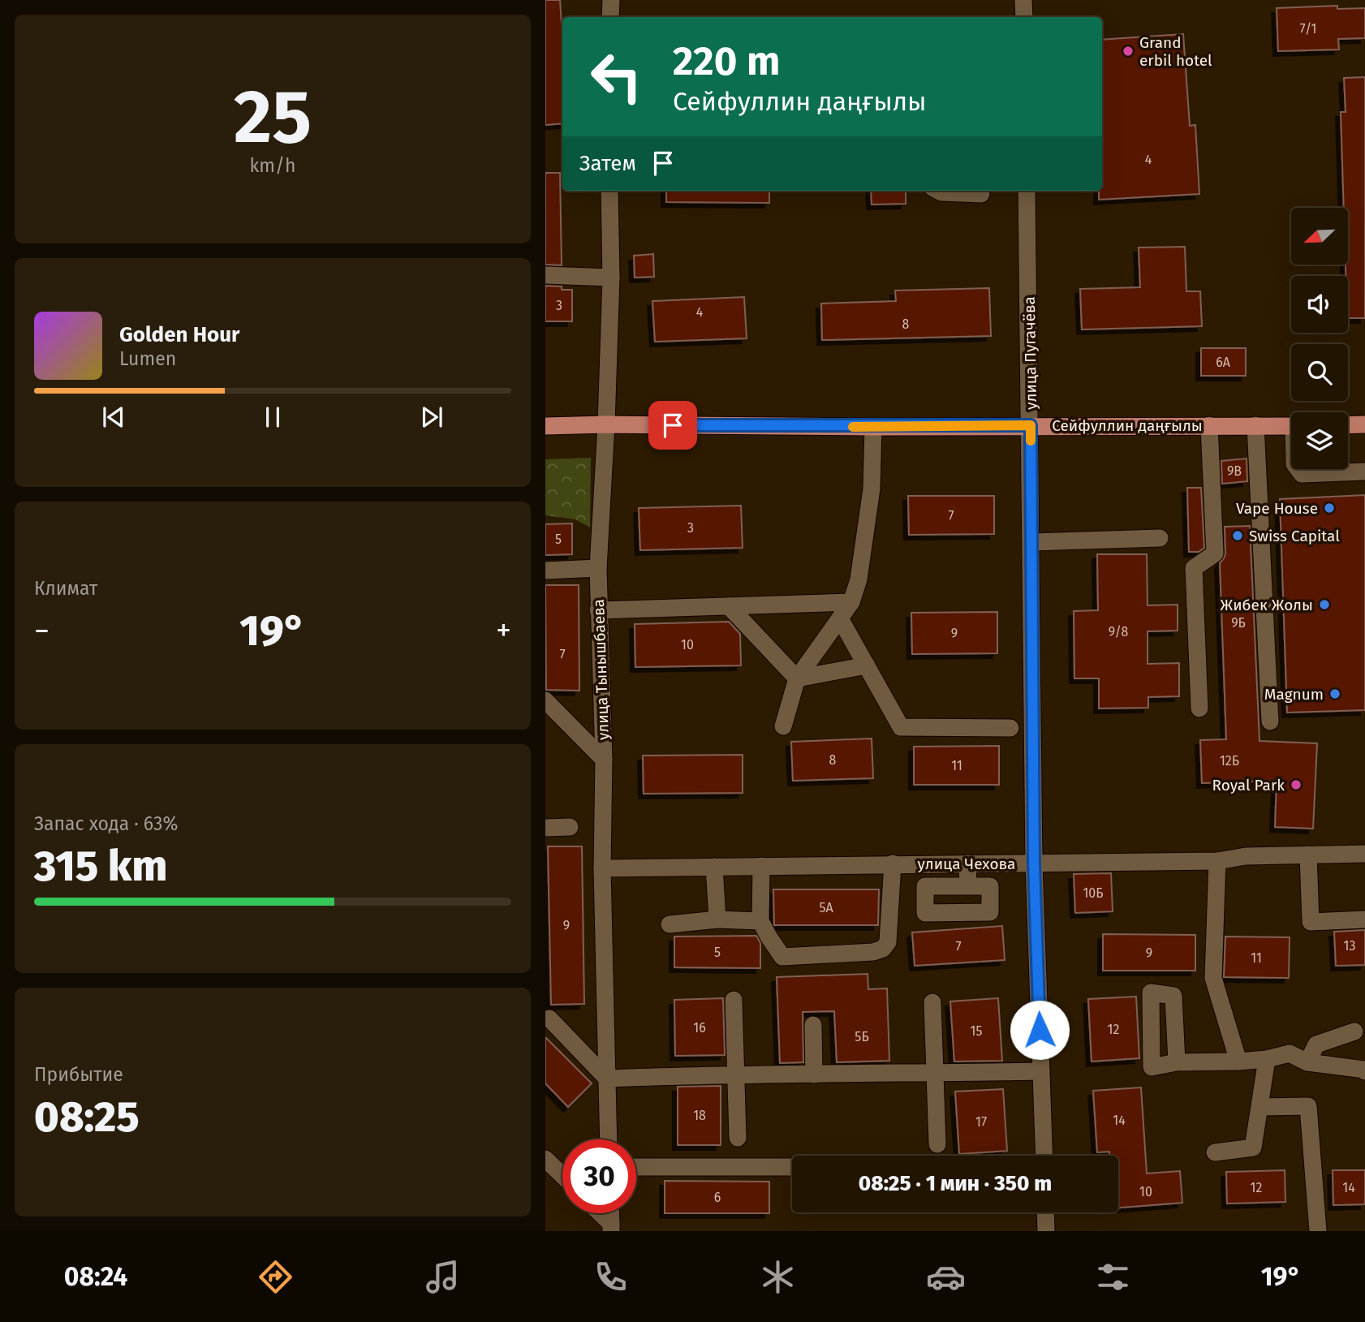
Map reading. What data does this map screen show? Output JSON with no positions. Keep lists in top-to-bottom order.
{
  "streets": {
    "main road": ["Сейфуллин даңғылы"],
    "street": ["улица Пугачёва", "улица Тынышбаева", "улица Чехова"]
  },
  "crossings": [
    ["улица Пугачёва", "Сейфуллин даңғылы"],
    ["улица Пугачёва", "улица Чехова"],
    ["Сейфуллин даңғылы", "улица Тынышбаева"],
    ["улица Тынышбаева", "улица Чехова"]
  ],
  "places": [
    "Grand erbil hotel",
    "Vape House",
    "Swiss Capital",
    "Жибек Жолы",
    "Magnum",
    "Royal Park"
  ],
  "house_numbers": [
    "7/1",
    "4",
    "3",
    "4",
    "8",
    "6А",
    "9В",
    "7",
    "3",
    "5",
    "9Б",
    "9/8",
    "9",
    "10",
    "7",
    "8",
    "12Б",
    "11",
    "10Б",
    "5А",
    "9",
    "13",
    "7",
    "5",
    "9",
    "11",
    "16",
    "12",
    "15",
    "5Б",
    "18",
    "14",
    "17",
    "12",
    "14",
    "10",
    "6"
  ],
  "north": "bottom left",
  "page": {
    "tile": [
      ["25", "km/h"],
      "Климат",
      ["Запас хода · 63%", "315 km"],
      ["Прибытие", "08:25"]
    ],
    "turn": ["220 m", "Сейфуллин даңғылы"],
    "then": "Затем",
    "song": ["Golden Hour", "Lumen"],
    "heat": ["−", "19°", "+"],
    "limit": "30",
    "trip": "08:25 · 1 мин · 350 m",
    "tabs": ["08:24", "19°"]
  }
}
